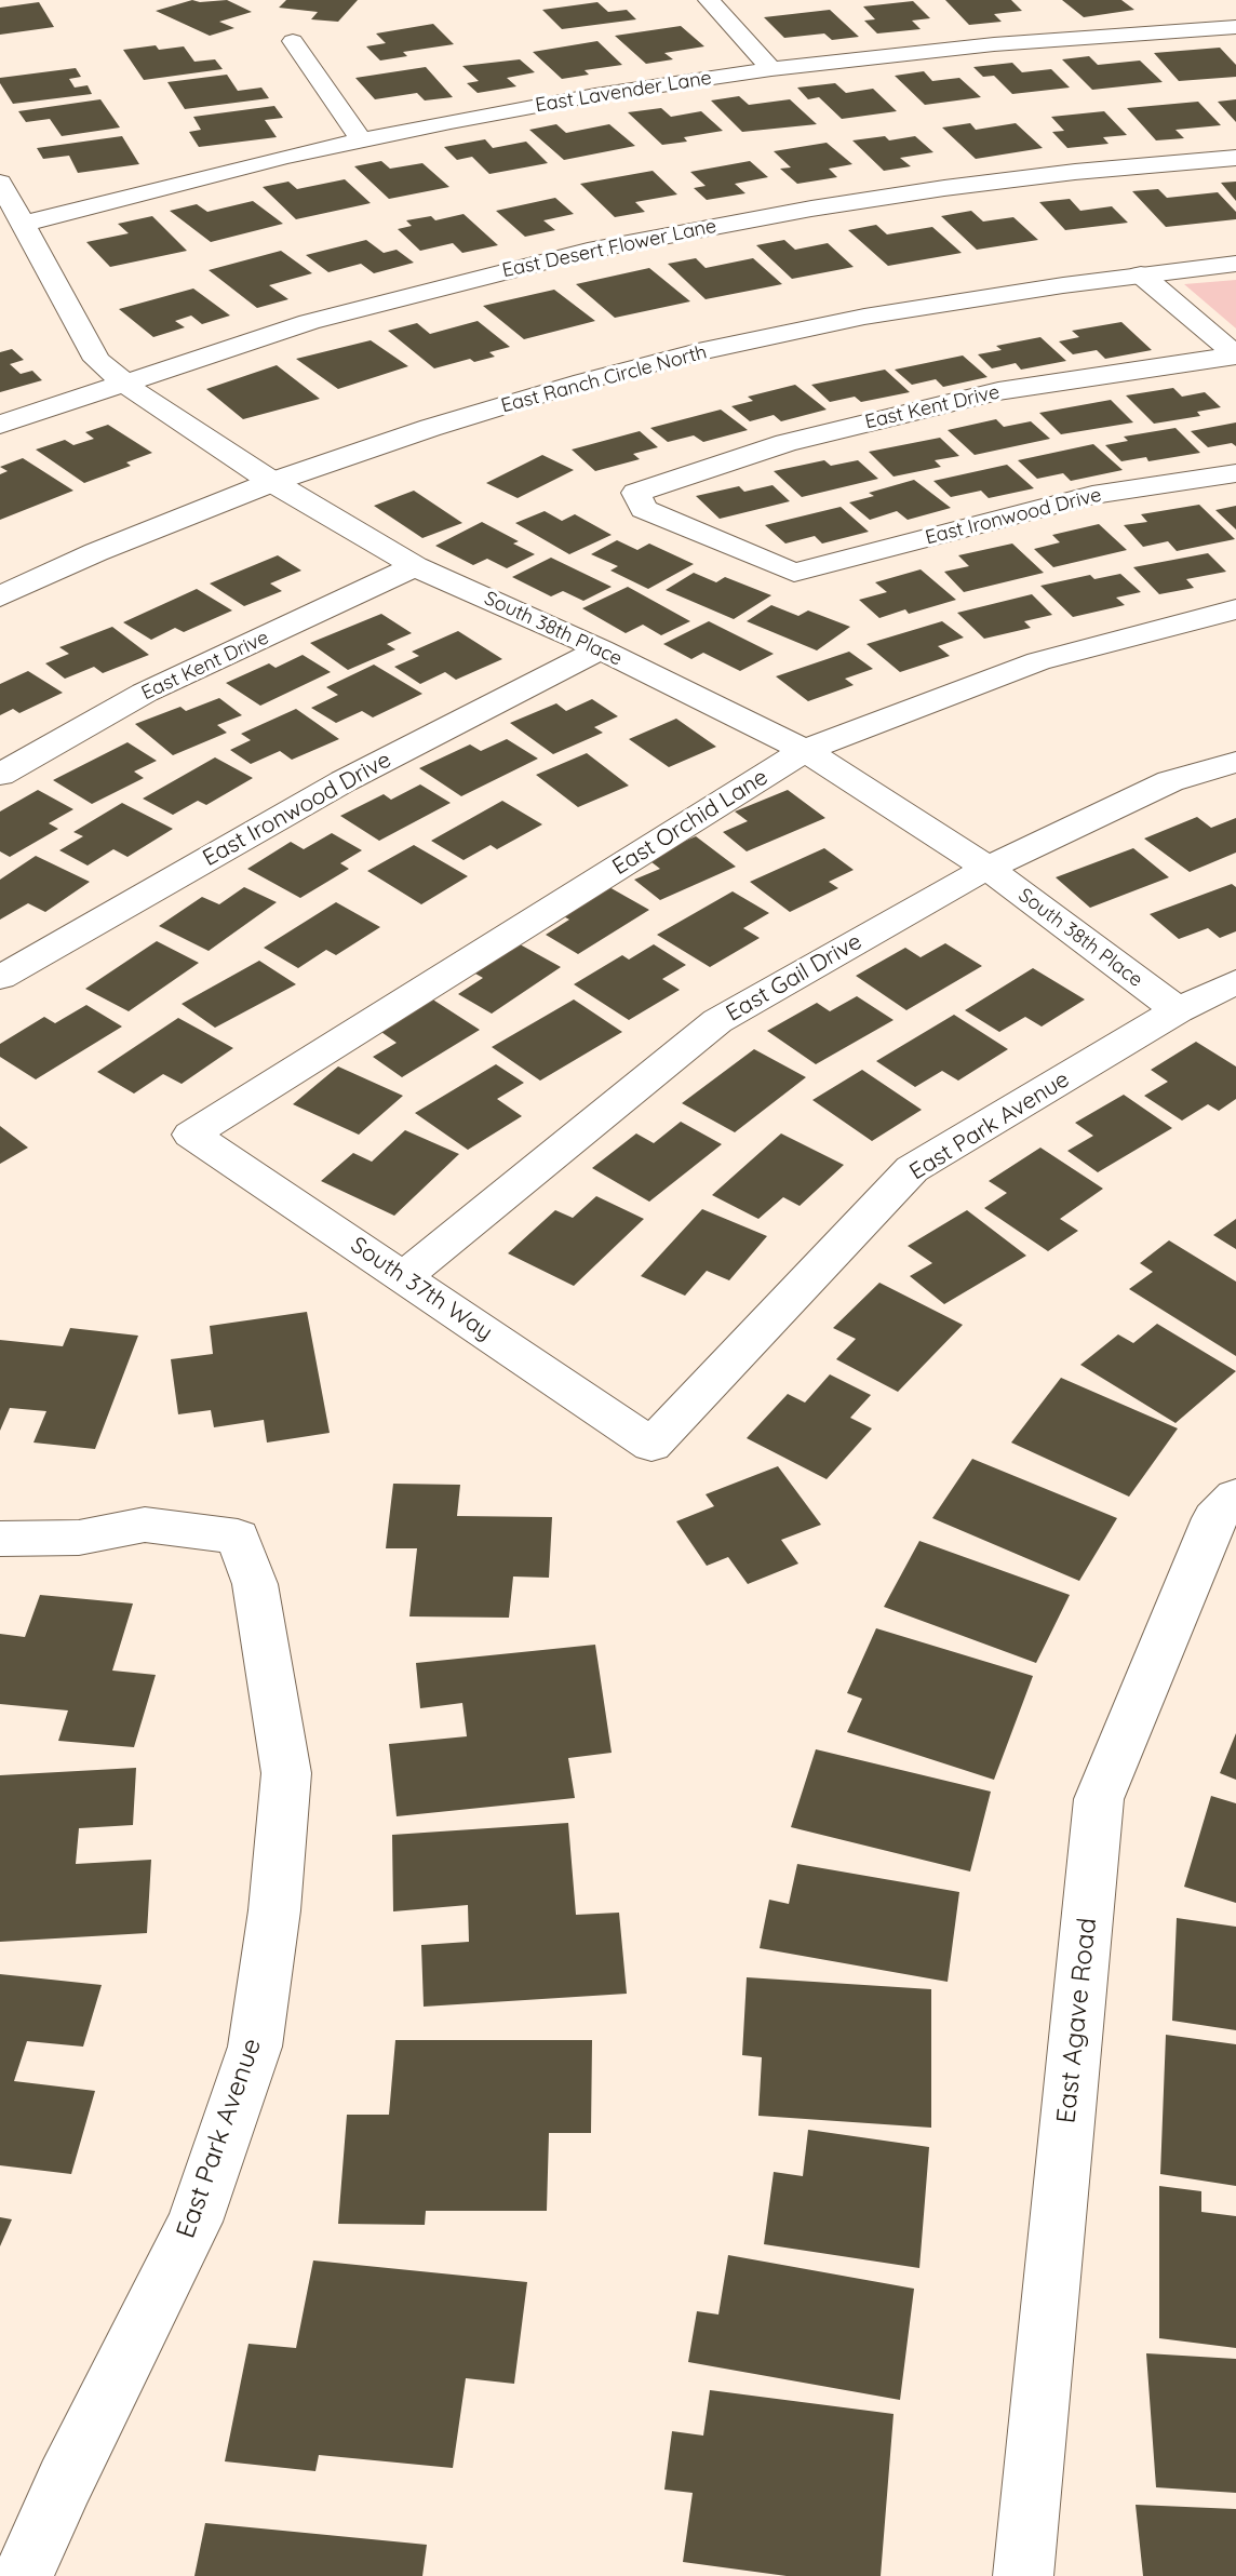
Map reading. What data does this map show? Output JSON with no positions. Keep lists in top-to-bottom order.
{
  "streets": {
    "street": [
      "East Lavender Lane",
      "East Desert Flower Lane",
      "East Ranch Circle North",
      "East Kent Drive",
      "East Ironwood Drive",
      "South 38th Place",
      "East Orchid Lane",
      "East Gail Drive",
      "East Park Avenue",
      "South 37th Way",
      "East Agave Road"
    ]
  },
  "crossings": [
    ["East Lavender Lane", "South 38th Place"],
    ["East Desert Flower Lane", "South 38th Place"],
    ["East Ranch Circle North", "South 38th Place"],
    ["East Kent Drive", "East Ironwood Drive"],
    ["East Kent Drive", "South 38th Place"],
    ["East Ironwood Drive", "South 38th Place"],
    ["South 38th Place", "East Orchid Lane"],
    ["South 38th Place", "East Gail Drive"],
    ["South 38th Place", "East Park Avenue"],
    ["East Orchid Lane", "South 37th Way"],
    ["East Gail Drive", "South 37th Way"],
    ["East Park Avenue", "South 37th Way"]
  ]
}
